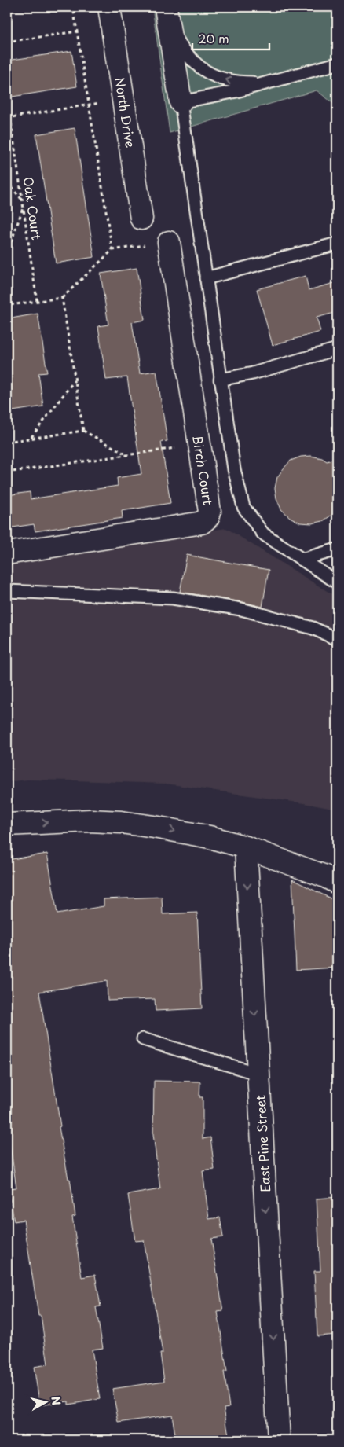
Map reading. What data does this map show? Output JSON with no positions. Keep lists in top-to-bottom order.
{
  "streets": {
    "street": ["North Drive", "Birch Court", "East Pine Street"],
    "path": ["Oak Court"]
  },
  "crossings": [
    ["North Drive", "Oak Court"]
  ],
  "one_way": ["East Pine Street"],
  "scale_bar": "20 m",
  "north": "right"
}
